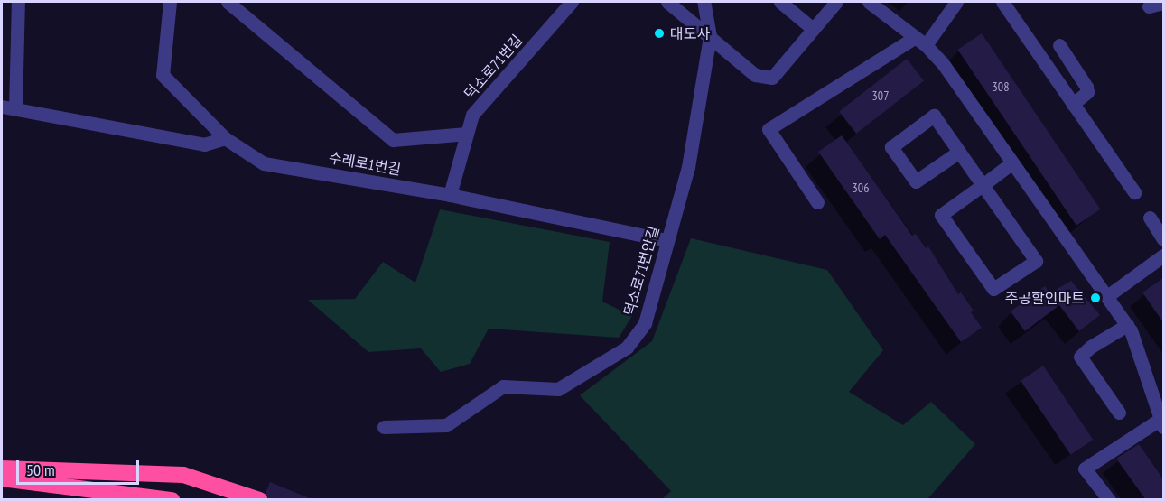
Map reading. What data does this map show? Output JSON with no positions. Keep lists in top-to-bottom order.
{
  "streets": {
    "street": ["덕소로71번길", "수레로1번길", "덕소로71번안길"]
  },
  "crossings": [
    ["덕소로71번길", "수레로1번길"],
    ["수레로1번길", "덕소로71번안길"]
  ],
  "places": ["대도사", "주공할인마트"],
  "house_numbers": ["308", "307", "306"],
  "scale_bar": "50 m"
}
